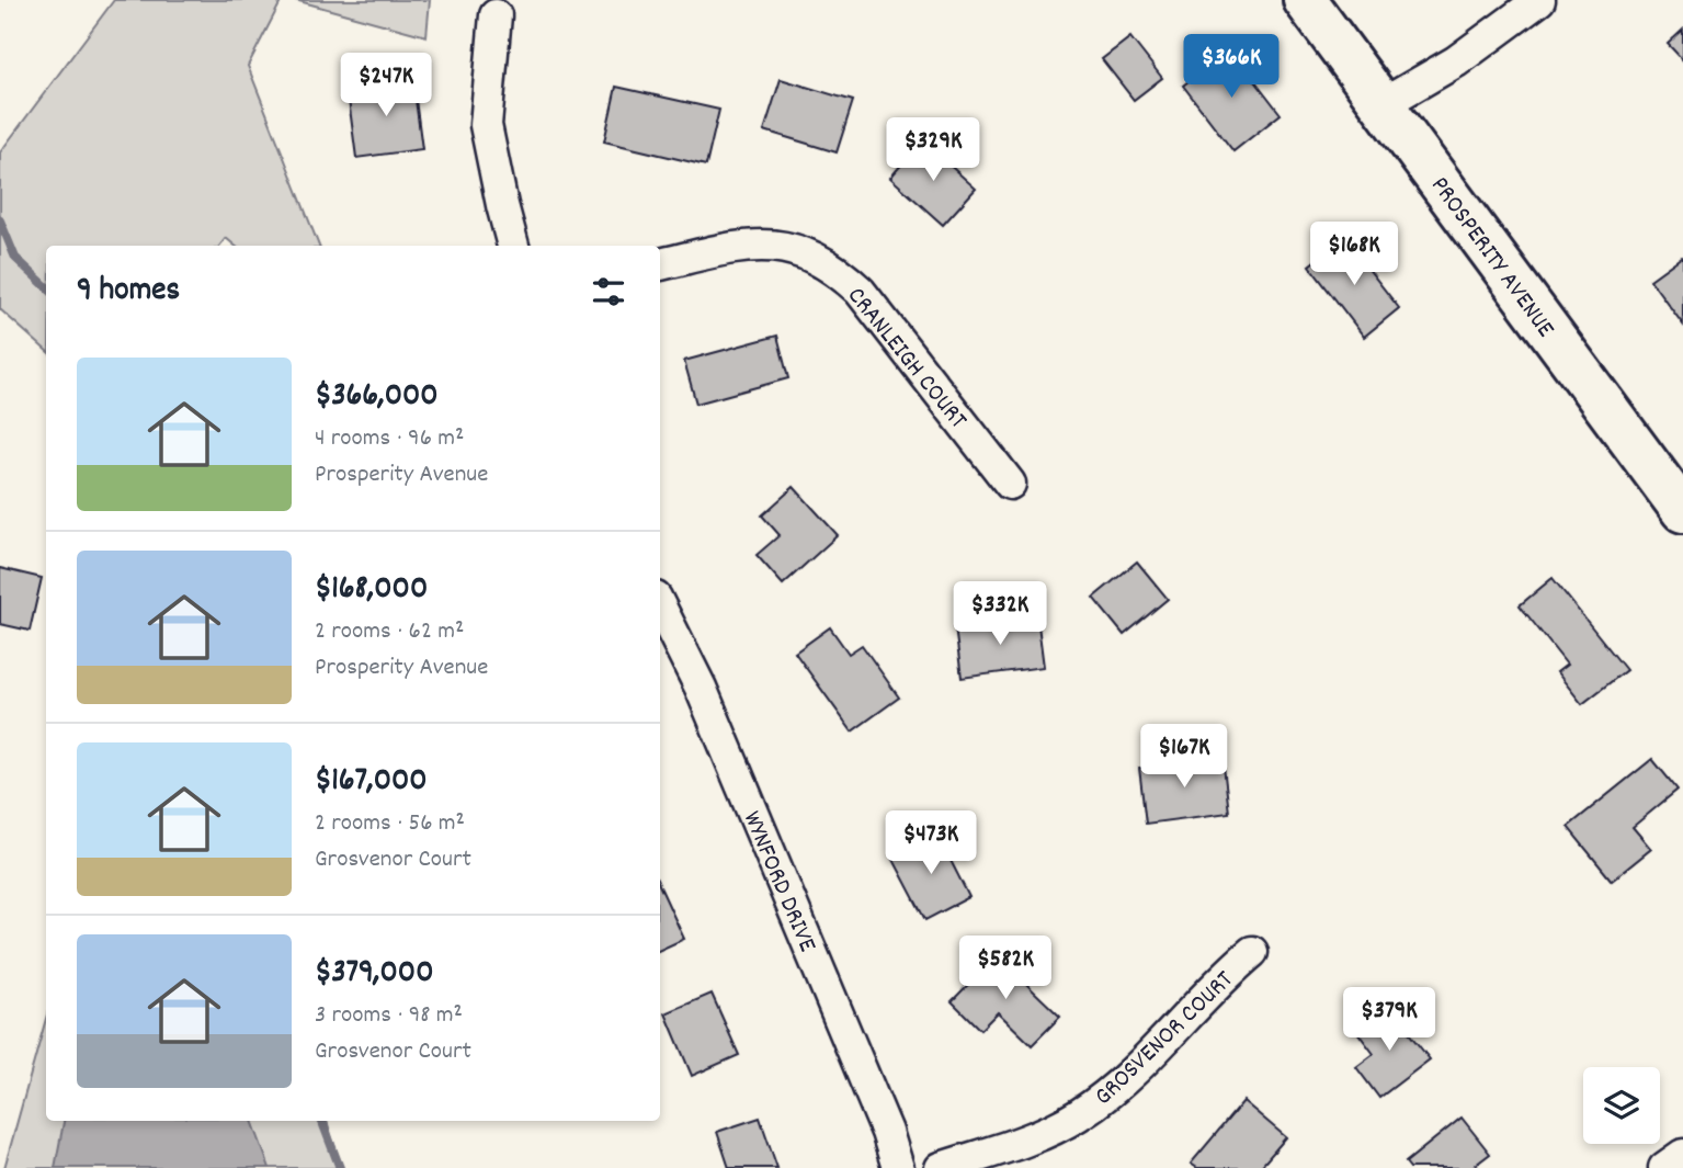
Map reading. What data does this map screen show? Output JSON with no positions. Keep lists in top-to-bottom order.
{
  "streets": {
    "main road": ["PROSPERITY AVENUE"],
    "street": ["CRANLEIGH COURT", "WYNFORD DRIVE", "GROSVENOR COURT"]
  },
  "page": {
    "price": [
      "$366K",
      "$247K",
      "$329K",
      "$168K",
      "$332K",
      "$167K",
      "$473K",
      "$582K",
      "$379K"
    ],
    "heading": "9 homes",
    "list": [
      {
        "name": "$366,000",
        "note": "4 rooms · 96 m² · Prosperity Avenue"
      },
      {
        "name": "$168,000",
        "note": "2 rooms · 62 m² · Prosperity Avenue"
      },
      {
        "name": "$167,000",
        "note": "2 rooms · 56 m² · Grosvenor Court"
      },
      {
        "name": "$379,000",
        "note": "3 rooms · 98 m² · Grosvenor Court"
      }
    ]
  }
}
